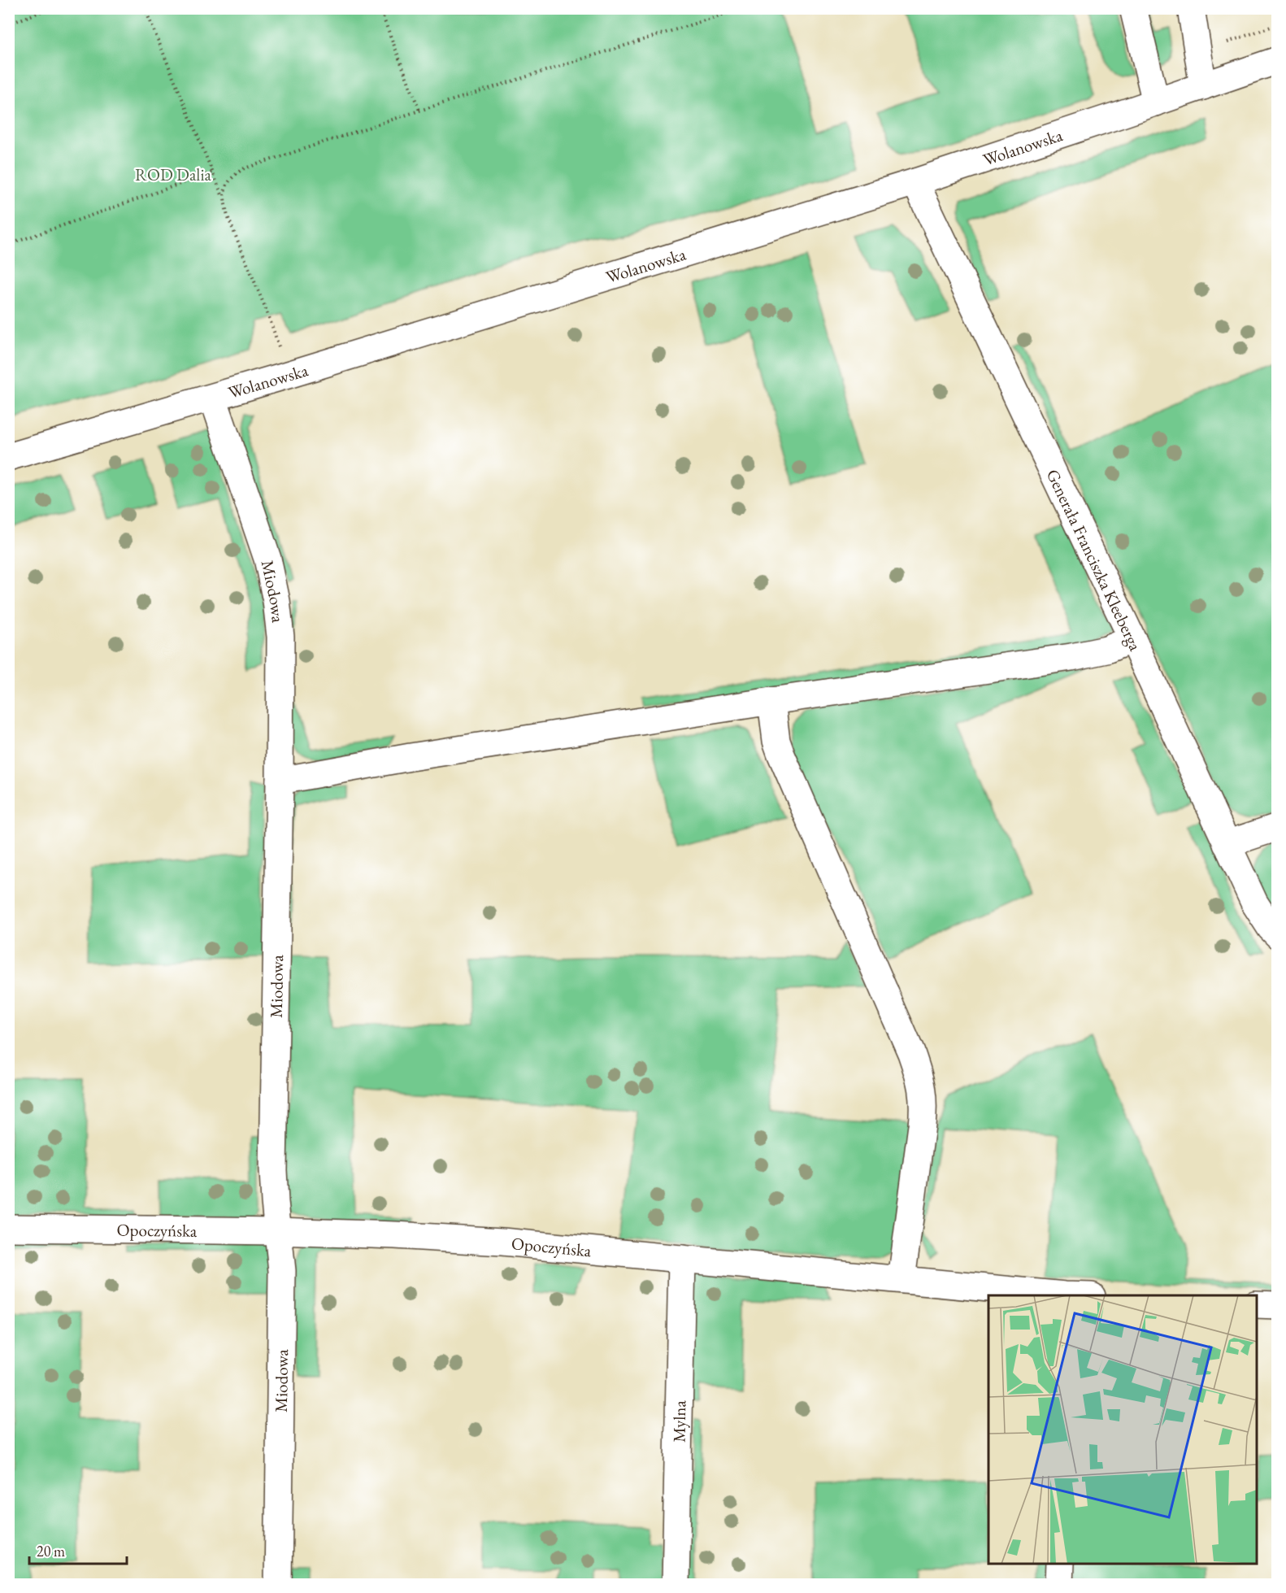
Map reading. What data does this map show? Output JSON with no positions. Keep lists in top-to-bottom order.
{
  "streets": {
    "street": [
      "Wolanowska",
      "Generała Franciszka Kleeberga",
      "Miodowa",
      "Opoczyńska",
      "Mylna"
    ]
  },
  "crossings": [
    ["Wolanowska", "Generała Franciszka Kleeberga"],
    ["Wolanowska", "Miodowa"],
    ["Miodowa", "Opoczyńska"],
    ["Opoczyńska", "Mylna"]
  ],
  "parks": ["ROD Dalia"],
  "scale_bar": "20 m"
}
